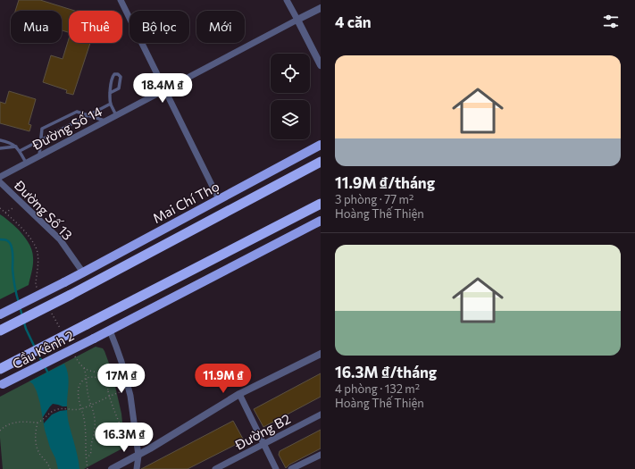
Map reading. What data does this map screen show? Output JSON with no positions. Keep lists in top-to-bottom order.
{
  "streets": {
    "highway": ["Mai Chí Thọ", "Cầu Kênh 2"],
    "street": ["Đường Số 14", "Đường Số 13", "Đường B2"]
  },
  "crossings": [
    ["Mai Chí Thọ", "Đường Số 13"]
  ],
  "page": {
    "heading": "4 căn",
    "chip": [
      "Mua",
      "Thuê",
      "Bộ lọc",
      "Mới"
    ],
    "list": [
      {
        "name": "11.9M ₫/tháng",
        "note": "3 phòng · 77 m² · Hoàng Thế Thiện"
      },
      {
        "name": "16.3M ₫/tháng",
        "note": "4 phòng · 132 m² · Hoàng Thế Thiện"
      }
    ],
    "price": [
      "18.4M ₫",
      "17M ₫",
      "11.9M ₫",
      "16.3M ₫"
    ]
  }
}
